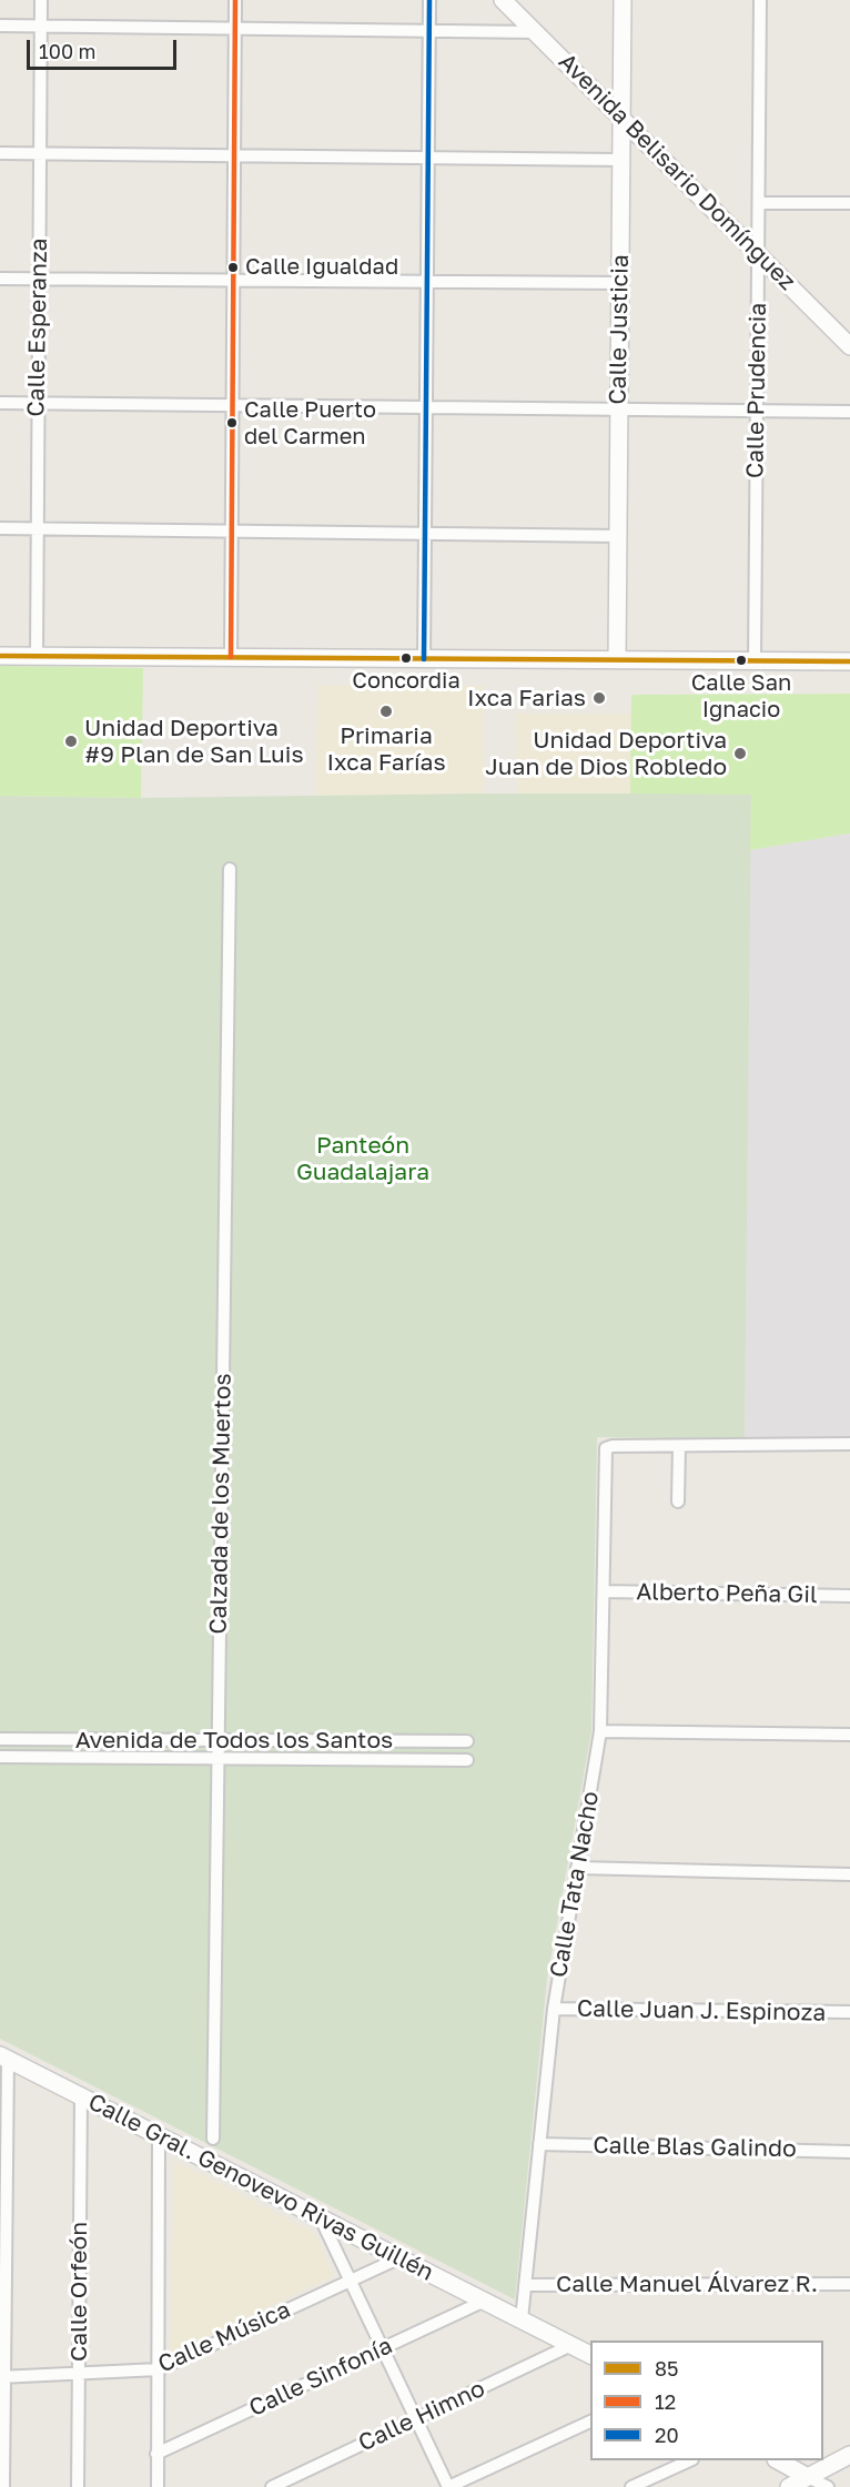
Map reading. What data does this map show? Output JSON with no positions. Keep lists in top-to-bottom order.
{
  "streets": {
    "street": [
      "Avenida Belisario Domínguez",
      "Calle Esperanza",
      "Calle Justicia",
      "Calle Prudencia",
      "Calzada de los Muertos",
      "Alberto Peña Gil",
      "Avenida de Todos los Santos",
      "Calle Tata Nacho",
      "Calle Juan J. Espinoza",
      "Calle Blas Galindo",
      "Calle Gral. Genovevo Rivas Guillén",
      "Calle Manuel Álvarez R.",
      "Calle Orfeón",
      "Calle Música",
      "Calle Sinfonía",
      "Calle Himno"
    ]
  },
  "crossings": [
    ["Avenida Belisario Domínguez", "Calle Justicia"],
    ["Avenida Belisario Domínguez", "Calle Prudencia"],
    ["Calzada de los Muertos", "Avenida de Todos los Santos"],
    ["Alberto Peña Gil", "Calle Tata Nacho"],
    ["Calle Tata Nacho", "Calle Juan J. Espinoza"],
    ["Calle Tata Nacho", "Calle Blas Galindo"],
    ["Calle Tata Nacho", "Calle Gral. Genovevo Rivas Guillén"],
    ["Calle Tata Nacho", "Calle Manuel Álvarez R."],
    ["Calle Gral. Genovevo Rivas Guillén", "Calle Orfeón"],
    ["Calle Gral. Genovevo Rivas Guillén", "Calle Música"],
    ["Calle Gral. Genovevo Rivas Guillén", "Calle Sinfonía"],
    ["Calle Gral. Genovevo Rivas Guillén", "Calle Himno"],
    ["Calle Orfeón", "Calle Música"]
  ],
  "parks": ["Panteón Guadalajara"],
  "places": [
    "Calle Igualdad",
    "Calle Puerto del Carmen",
    "Concordia",
    "Calle San Ignacio",
    "Ixca Farias",
    "Primaria Ixca Farías",
    "Unidad Deportiva #9 Plan de San Luis",
    "Unidad Deportiva Juan de Dios Robledo"
  ],
  "lines": ["transit line 12", "transit line 20", "transit line 85"],
  "legend": ["85", "12", "20"],
  "scale_bar": "100 m"
}
